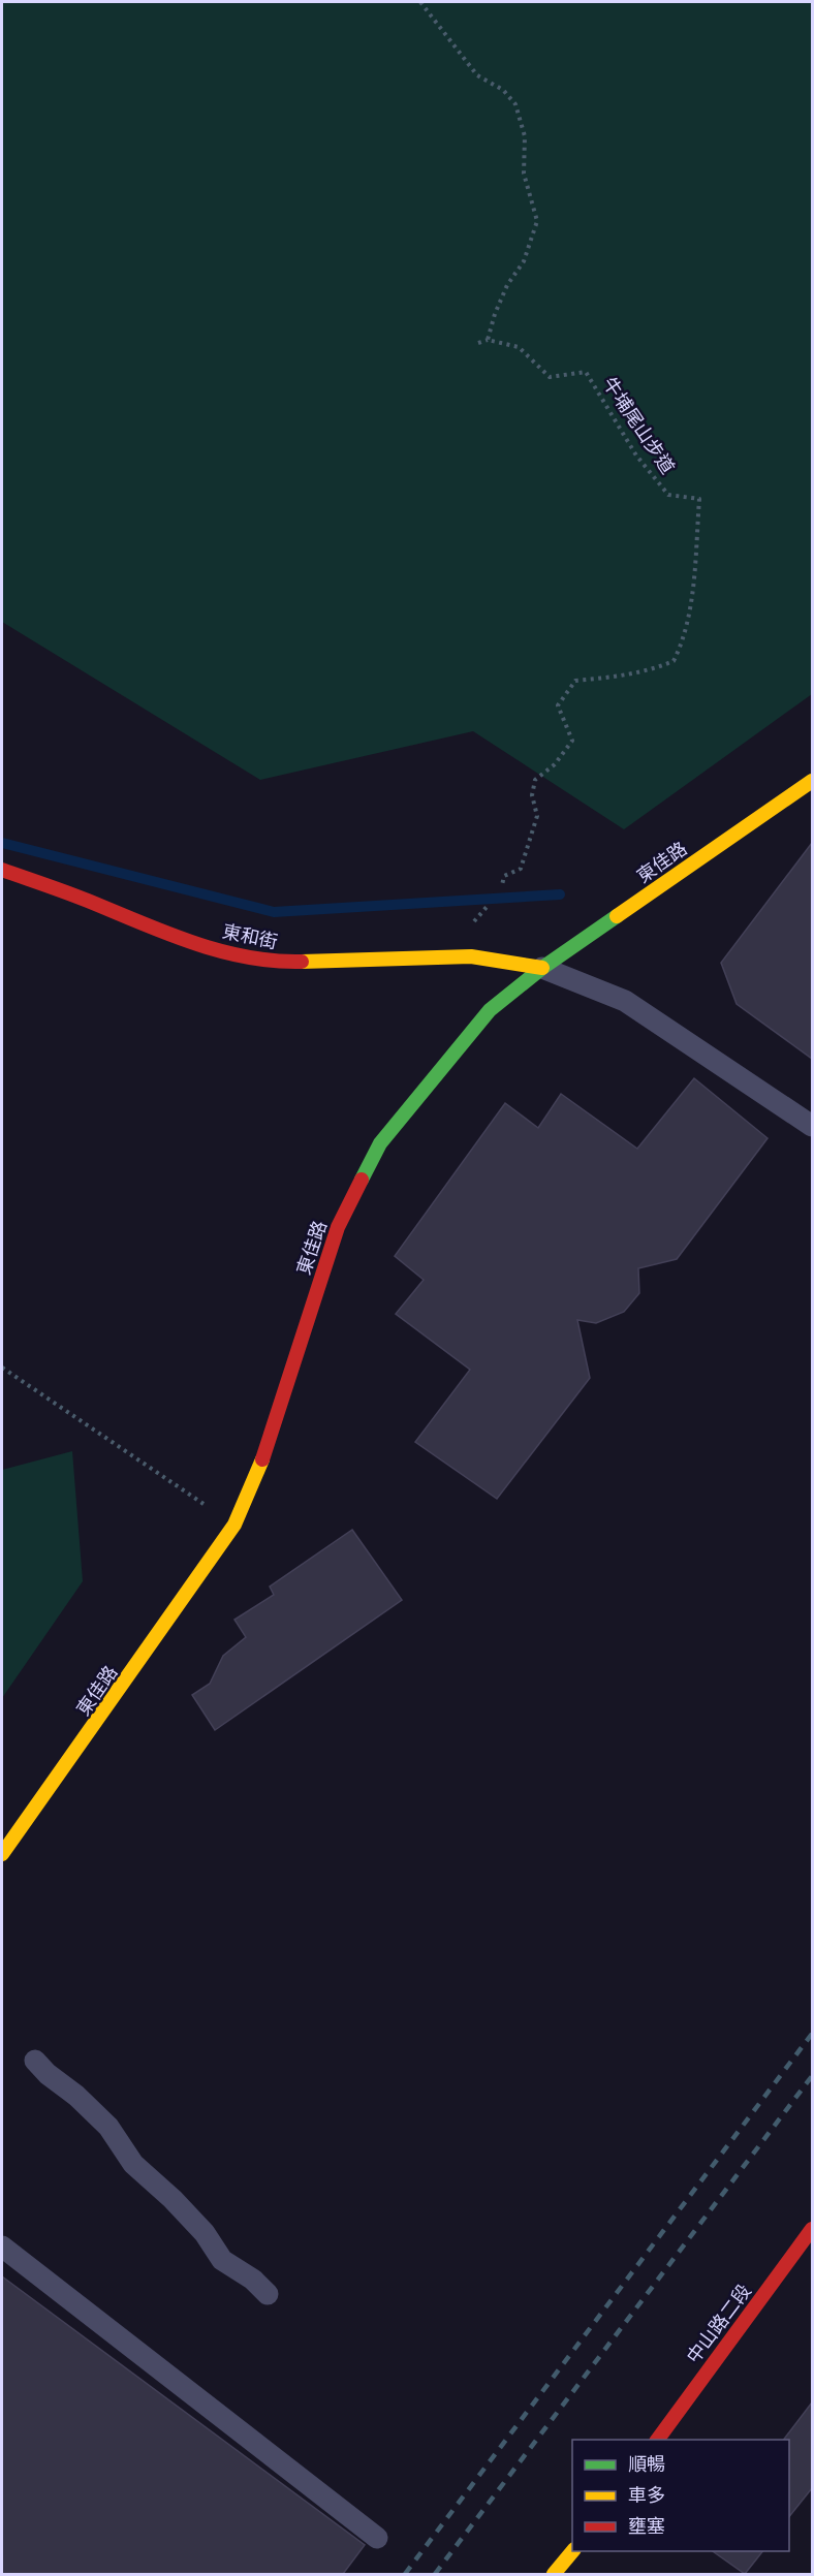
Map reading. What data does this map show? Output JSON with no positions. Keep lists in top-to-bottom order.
{
  "streets": {
    "street": ["東佳路", "東和街", "中山路二段"],
    "path": ["牛埔尾山步道"]
  },
  "crossings": [
    ["東佳路", "東和街"]
  ],
  "legend": ["順暢", "車多", "壅塞"]
}
